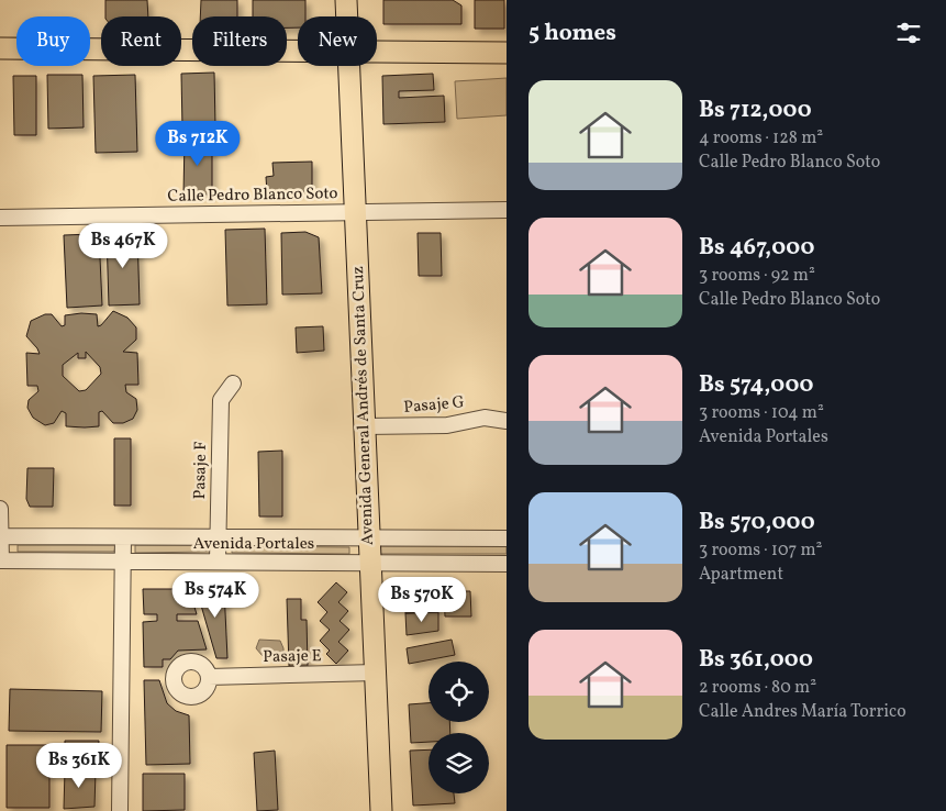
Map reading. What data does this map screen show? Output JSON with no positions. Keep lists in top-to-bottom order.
{
  "streets": {
    "main road": ["Avenida General Andrés de Santa Cruz"],
    "street": [
      "Calle Pedro Blanco Soto",
      "Pasaje G",
      "Pasaje F",
      "Avenida Portales",
      "Pasaje E"
    ]
  },
  "crossings": [
    ["Calle Pedro Blanco Soto", "Avenida General Andrés de Santa Cruz"],
    ["Avenida General Andrés de Santa Cruz", "Pasaje G"],
    ["Avenida General Andrés de Santa Cruz", "Avenida Portales"],
    ["Avenida General Andrés de Santa Cruz", "Pasaje E"],
    ["Pasaje F", "Avenida Portales"]
  ],
  "page": {
    "heading": "5 homes",
    "chip": [
      "Buy",
      "Rent",
      "Filters",
      "New"
    ],
    "list": [
      {
        "name": "Bs 712,000",
        "note": "4 rooms · 128 m² · Calle Pedro Blanco Soto"
      },
      {
        "name": "Bs 467,000",
        "note": "3 rooms · 92 m² · Calle Pedro Blanco Soto"
      },
      {
        "name": "Bs 574,000",
        "note": "3 rooms · 104 m² · Avenida Portales"
      },
      {
        "name": "Bs 570,000",
        "note": "3 rooms · 107 m² · Apartment"
      },
      {
        "name": "Bs 361,000",
        "note": "2 rooms · 80 m² · Calle Andres María Torrico"
      }
    ],
    "price": [
      "Bs 712K",
      "Bs 467K",
      "Bs 574K",
      "Bs 570K",
      "Bs 361K"
    ]
  }
}
